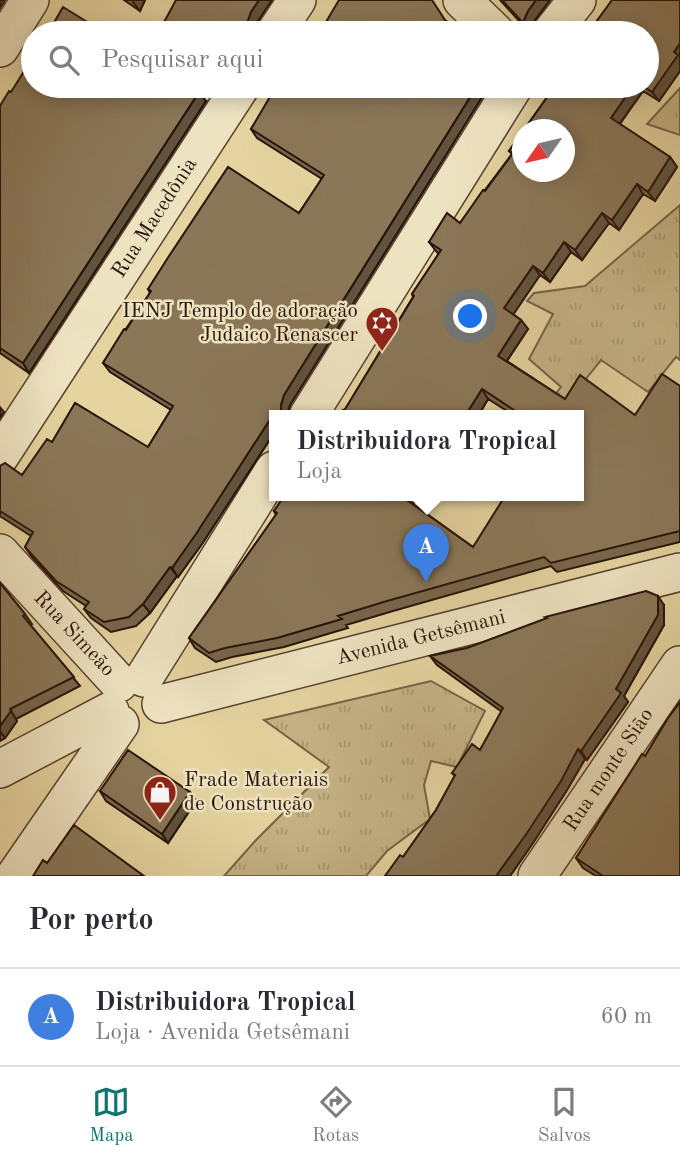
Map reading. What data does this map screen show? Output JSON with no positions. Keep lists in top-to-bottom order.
{
  "streets": {
    "street": [
      "Rua Macedônia",
      "Rua Simeão",
      "Avenida Getsêmani",
      "Rua monte Sião"
    ]
  },
  "crossings": [
    ["Rua Simeão", "Avenida Getsêmani"]
  ],
  "places": {
    "synagogue": ["IENJ Templo de adoração Judaico Renascer"],
    "shop": ["Frade Materiais de Construção"]
  },
  "north": "bottom left",
  "page": {
    "search": "Pesquisar aqui",
    "popup": ["Distribuidora Tropical", "Loja"],
    "pins": "A",
    "heading": "Por perto",
    "list": [
      {
        "mark": "A",
        "name": "Distribuidora Tropical",
        "note": "Loja · Avenida Getsêmani",
        "value": "60 m"
      }
    ],
    "nav": ["Mapa", "Rotas", "Salvos"]
  }
}
